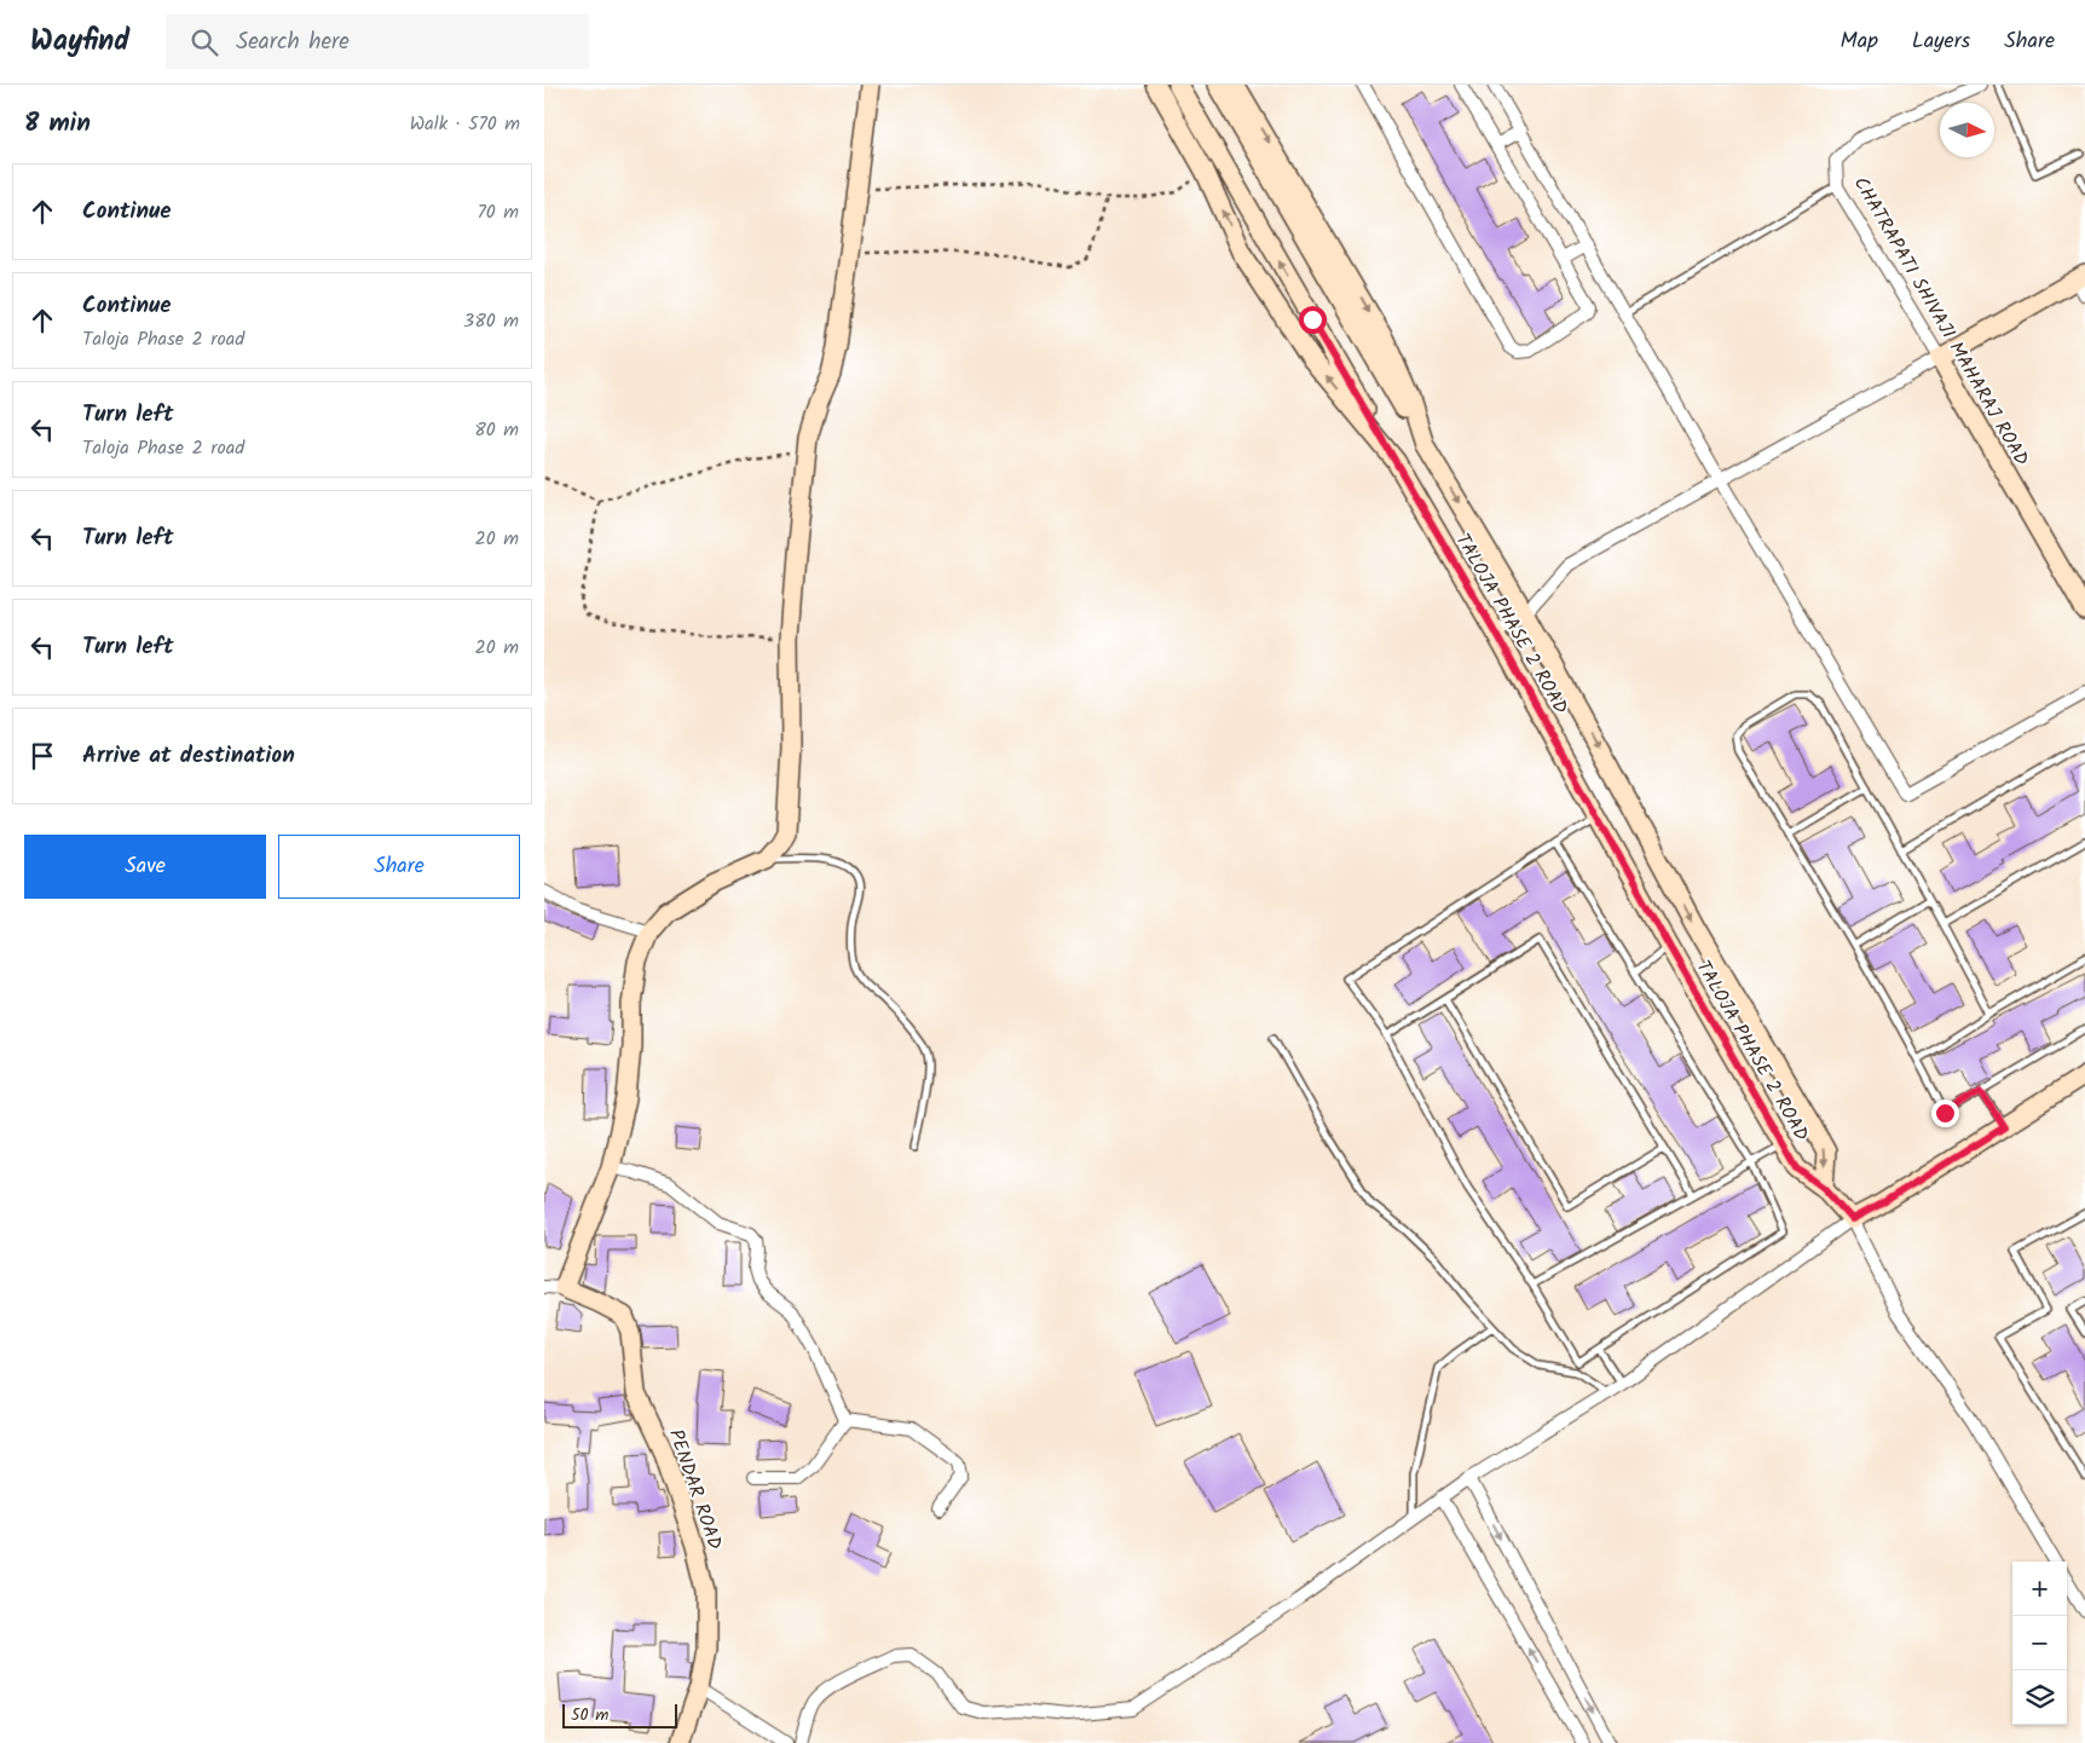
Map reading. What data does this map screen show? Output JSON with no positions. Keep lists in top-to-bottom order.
{
  "streets": {
    "street": ["CHATRAPATI SHIVAJI MAHARAJ ROAD", "TALOJA PHASE 2 ROAD", "PENDAR ROAD"]
  },
  "scale_bar": "50 m",
  "north": "right",
  "page": {
    "header": "Wayfind",
    "search": "Search here",
    "nav": ["Map", "Layers", "Share"],
    "heading": ["8 min", "Walk · 570 m"],
    "list": [
      ["Continue", "70 m"],
      ["Continue", "Taloja Phase 2 road", "380 m"],
      ["Turn left", "Taloja Phase 2 road", "80 m"],
      ["Turn left", "20 m"],
      ["Turn left", "20 m"],
      "Arrive at destination"
    ],
    "buttons": ["Save", "Share"],
    "map_buttons": ["+", "−"],
    "scale": "50 m"
  }
}
